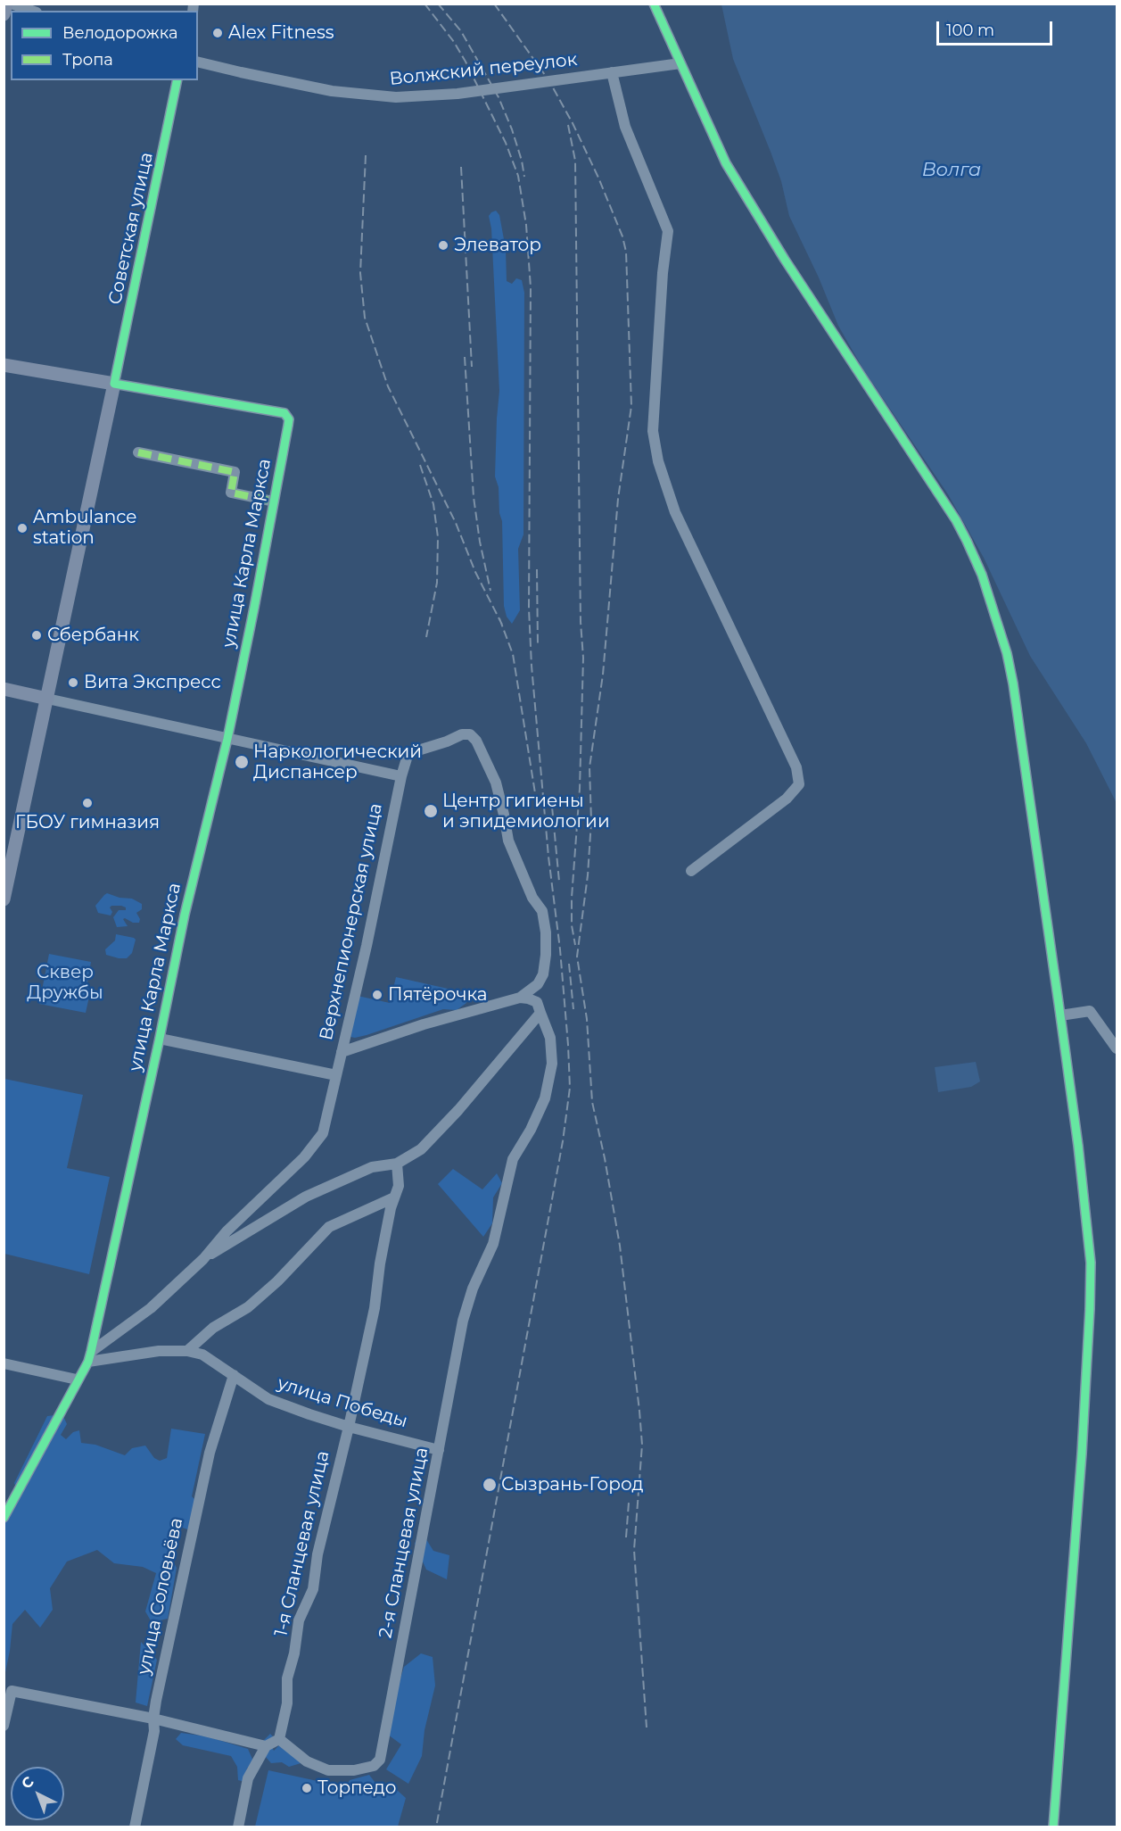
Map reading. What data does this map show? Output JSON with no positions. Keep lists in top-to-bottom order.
{
  "streets": {
    "main road": ["Советская улица"],
    "street": [
      "Волжский переулок",
      "улица Карла Маркса",
      "Верхнепионерская улица",
      "улица Победы",
      "2-я Сланцевая улица",
      "1-я Сланцевая улица",
      "улица Соловьёва"
    ]
  },
  "crossings": [
    ["Советская улица", "улица Карла Маркса"],
    ["улица Карла Маркса", "улица Победы"],
    ["улица Победы", "2-я Сланцевая улица"],
    ["улица Победы", "1-я Сланцевая улица"],
    ["улица Победы", "улица Соловьёва"],
    ["2-я Сланцевая улица", "1-я Сланцевая улица"]
  ],
  "water": ["Волга"],
  "parks": ["Сквер Дружбы"],
  "places": [
    "Alex Fitness",
    "Элеватор",
    "Ambulance station",
    "Сбербанк",
    "Вита Экспресс",
    "Наркологический Диспансер",
    "ГБОУ гимназия",
    "Центр гигиены и эпидемиологии",
    "Пятёрочка",
    "Сызрань-Город",
    "Торпедо"
  ],
  "legend": ["Велодорожка", "Тропа"],
  "scale_bar": "100 m",
  "north": "top left"
}
